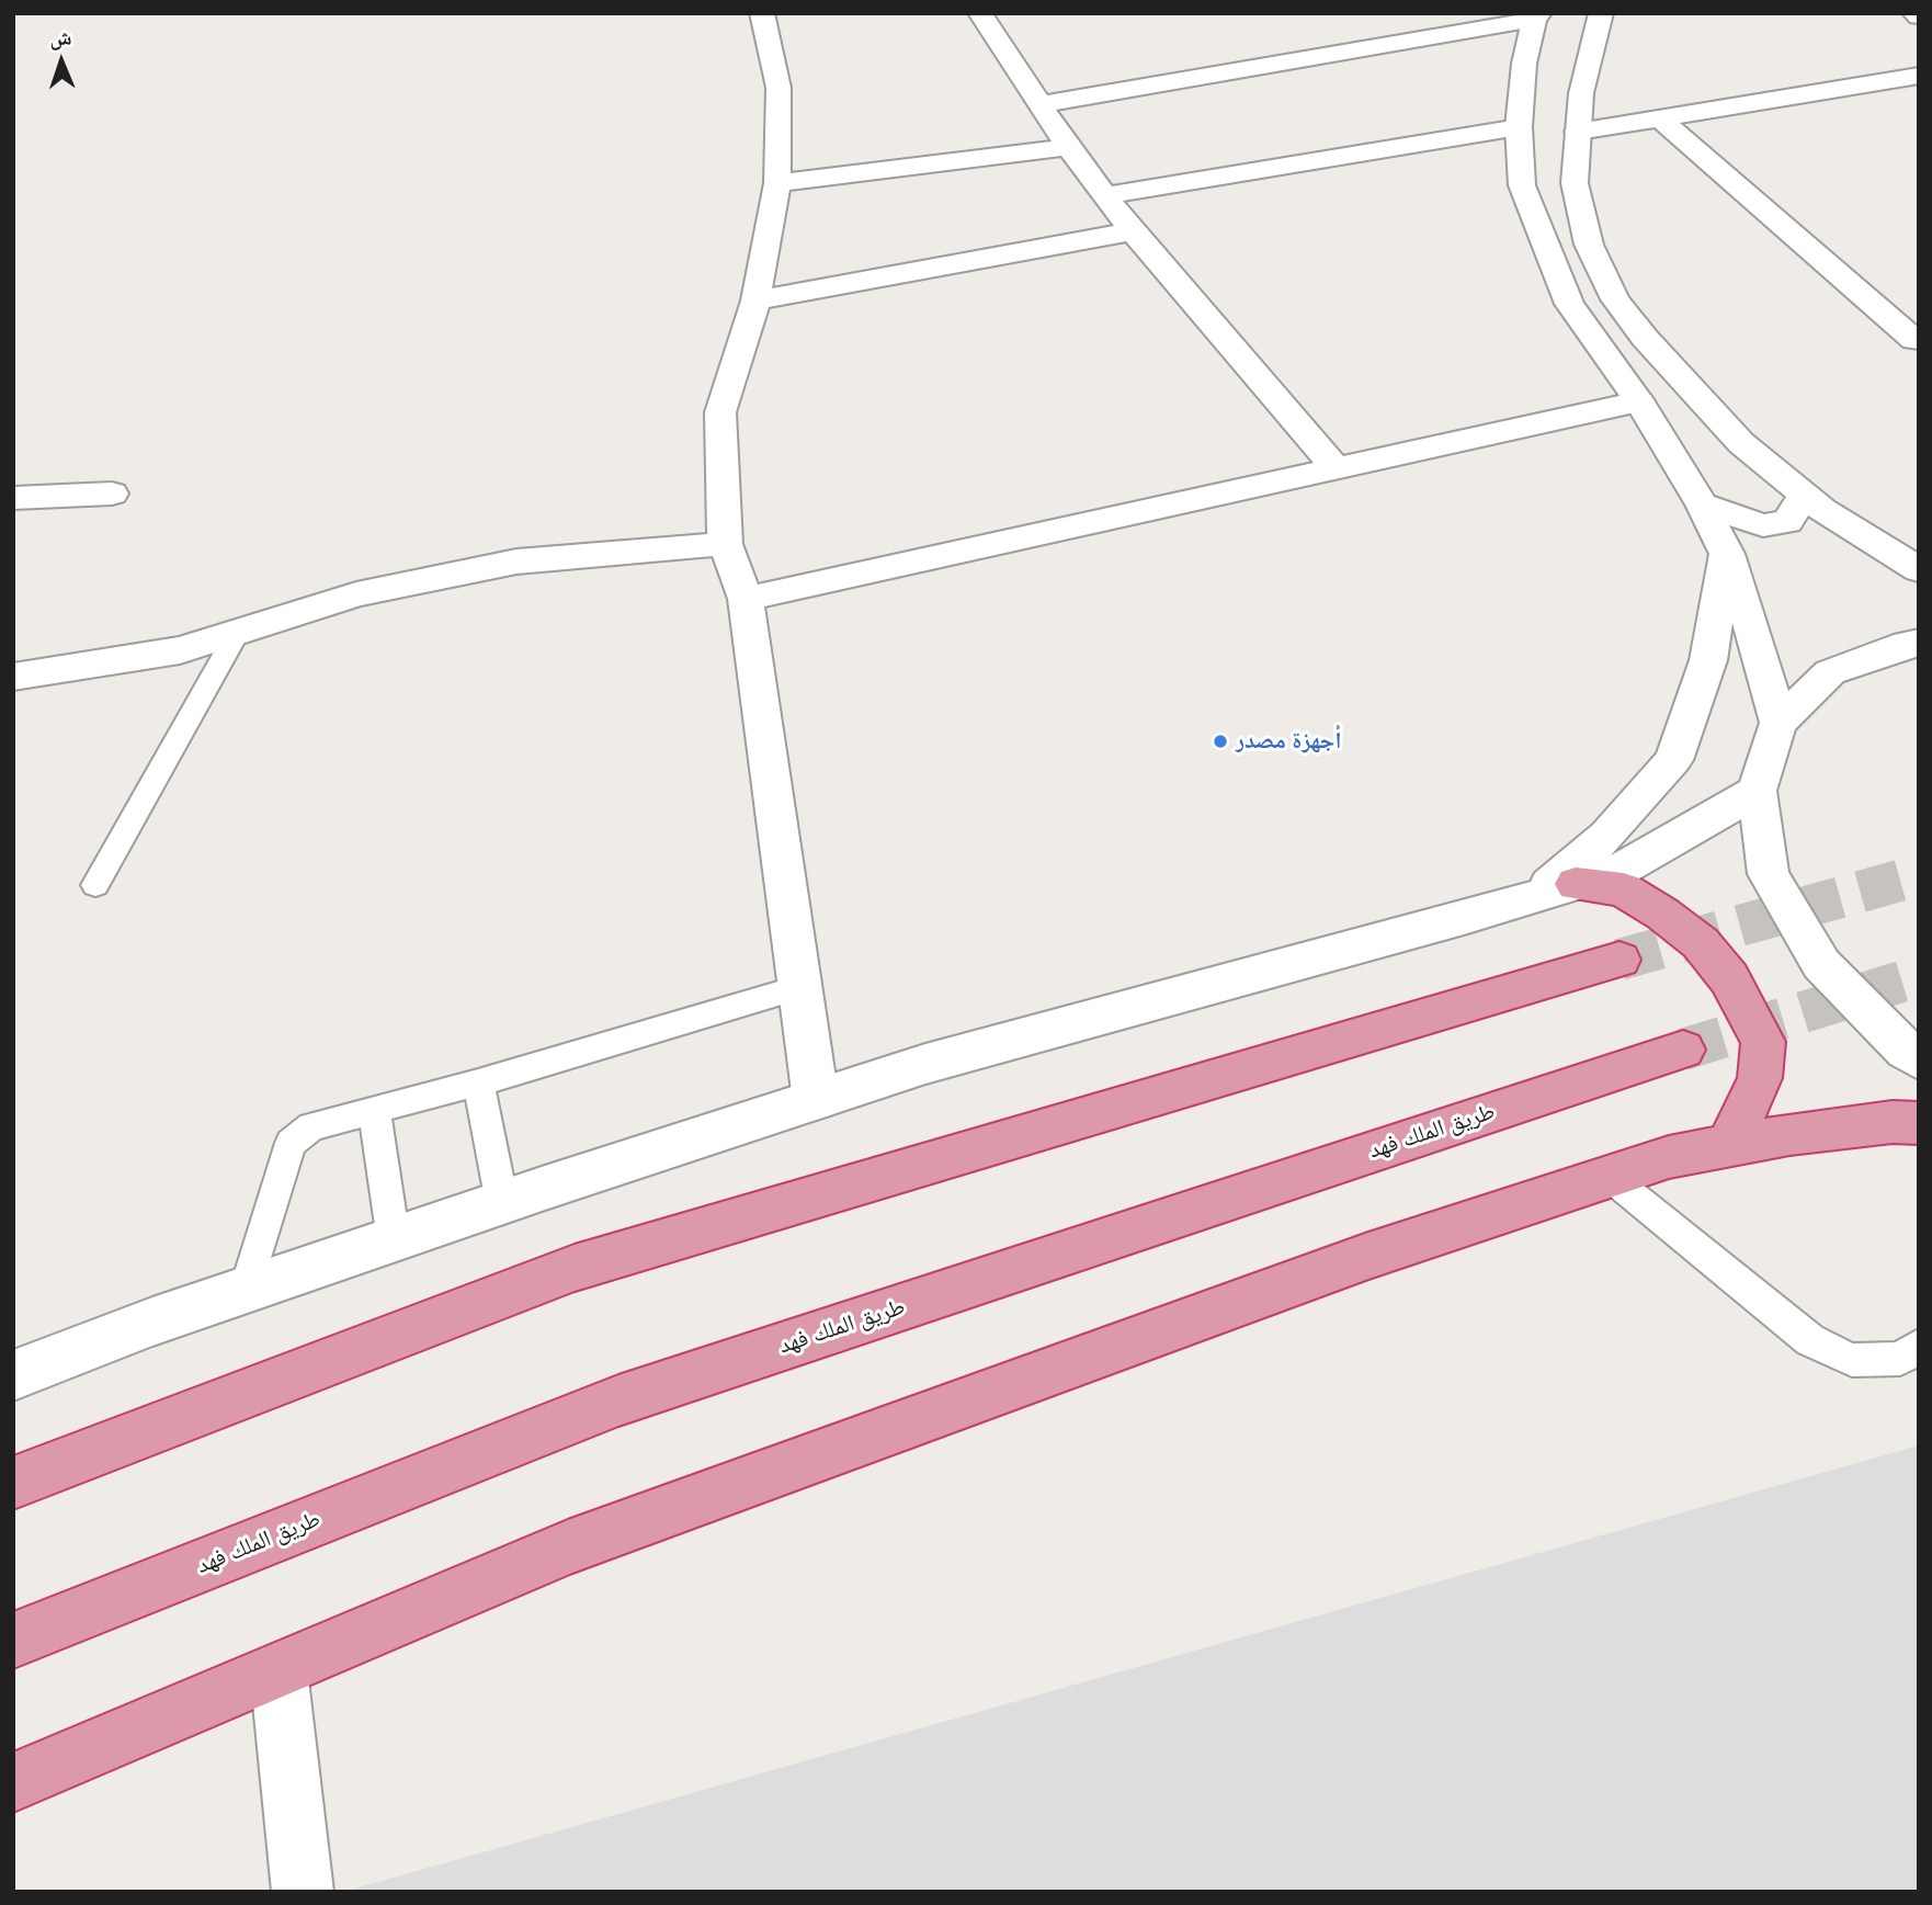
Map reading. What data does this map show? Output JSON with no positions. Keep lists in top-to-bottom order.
{
  "streets": {
    "highway": ["طريق الملك فهد"]
  },
  "places": ["أجهزة مصدر"],
  "north": "top"
}
